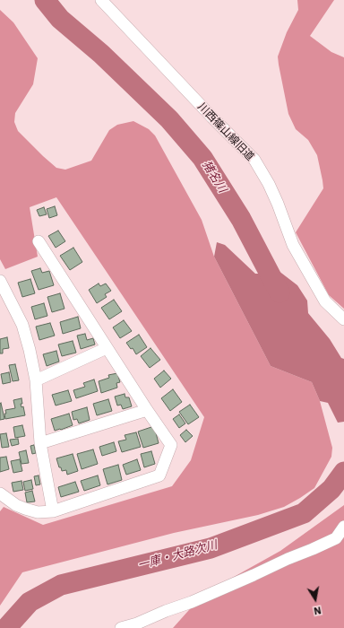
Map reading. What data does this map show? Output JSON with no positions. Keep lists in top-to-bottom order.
{
  "streets": {
    "street": ["川西篠山線旧道"]
  },
  "water": ["猪名川", "一庫・大路次川"],
  "north": "bottom"
}
